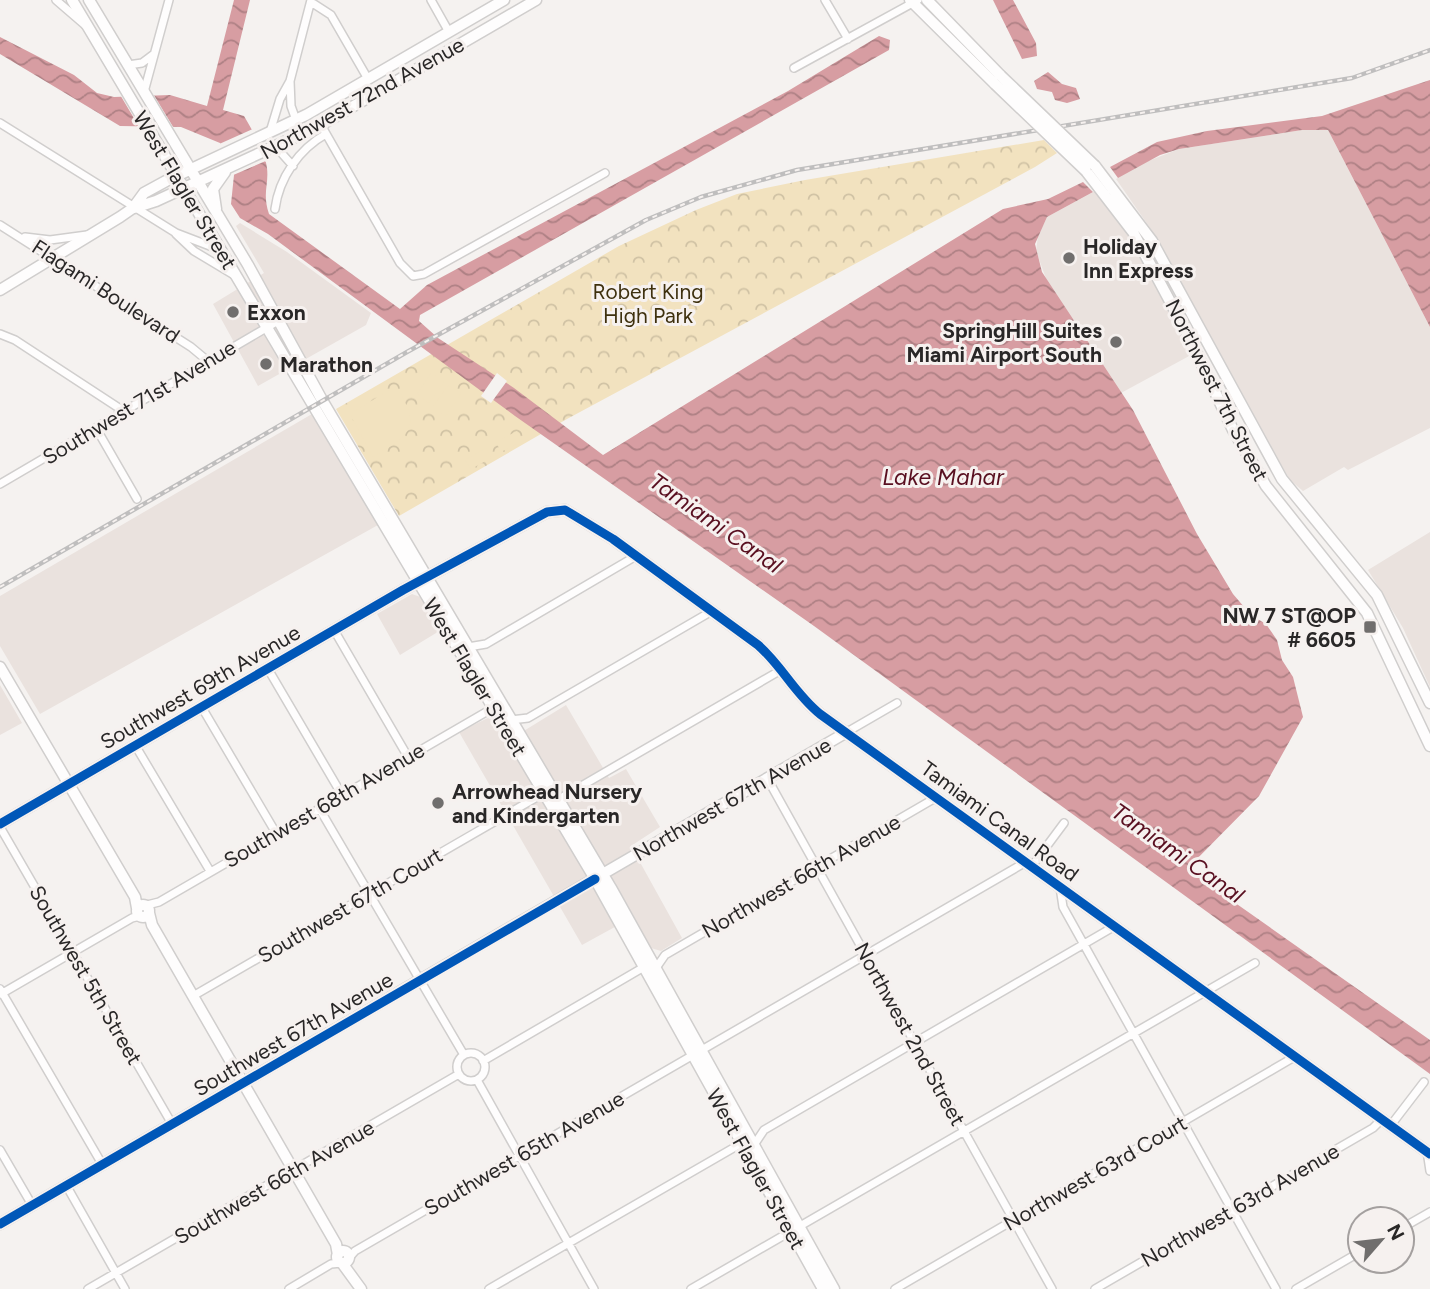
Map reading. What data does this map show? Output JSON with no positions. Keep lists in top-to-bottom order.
{
  "streets": {
    "main road": [
      "Northwest 72nd Avenue",
      "West Flagler Street",
      "Northwest 7th Street",
      "Southwest 69th Avenue",
      "Northwest 67th Avenue",
      "Tamiami Canal Road",
      "Southwest 67th Avenue"
    ],
    "street": [
      "Flagami Boulevard",
      "Southwest 71st Avenue",
      "Southwest 68th Avenue",
      "Northwest 66th Avenue",
      "Southwest 67th Court",
      "Southwest 5th Street",
      "Northwest 2nd Street",
      "Southwest 65th Avenue",
      "Northwest 63rd Court",
      "Southwest 66th Avenue",
      "Northwest 63rd Avenue"
    ]
  },
  "crossings": [
    ["Northwest 72nd Avenue", "West Flagler Street"],
    ["West Flagler Street", "Southwest 71st Avenue"],
    ["West Flagler Street", "Southwest 69th Avenue"],
    ["West Flagler Street", "Northwest 67th Avenue"],
    ["West Flagler Street", "Southwest 68th Avenue"],
    ["West Flagler Street", "Northwest 66th Avenue"],
    ["West Flagler Street", "Southwest 67th Court"],
    ["West Flagler Street", "Southwest 67th Avenue"],
    ["West Flagler Street", "Southwest 65th Avenue"],
    ["Flagami Boulevard", "Southwest 71st Avenue"],
    ["Southwest 69th Avenue", "Tamiami Canal Road"],
    ["Southwest 69th Avenue", "Southwest 5th Street"],
    ["Northwest 67th Avenue", "Tamiami Canal Road"],
    ["Northwest 67th Avenue", "Southwest 67th Avenue"],
    ["Northwest 67th Avenue", "Northwest 2nd Street"],
    ["Southwest 68th Avenue", "Southwest 5th Street"],
    ["Tamiami Canal Road", "Northwest 66th Avenue"],
    ["Tamiami Canal Road", "Southwest 65th Avenue"],
    ["Tamiami Canal Road", "Northwest 63rd Court"],
    ["Tamiami Canal Road", "Northwest 63rd Avenue"],
    ["Northwest 66th Avenue", "Northwest 2nd Street"],
    ["Southwest 5th Street", "Southwest 67th Avenue"],
    ["Northwest 2nd Street", "Southwest 65th Avenue"],
    ["Northwest 2nd Street", "Northwest 63rd Court"]
  ],
  "water": ["Lake Mahar", "Tamiami Canal"],
  "parks": ["Robert King High Park"],
  "places": {
    "other": [
      "Holiday Inn Express",
      "Exxon",
      "SpringHill Suites Miami Airport South",
      "Marathon",
      "Arrowhead Nursery and Kindergarten"
    ],
    "transit": ["NW 7 ST@OP # 6605"]
  },
  "north": "top right"
}
